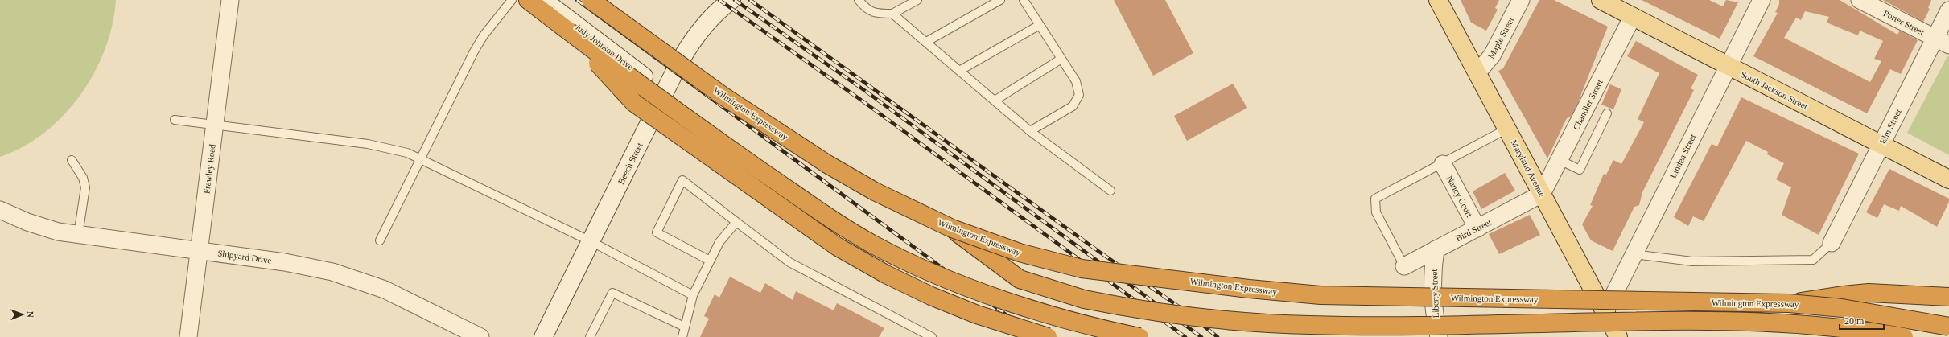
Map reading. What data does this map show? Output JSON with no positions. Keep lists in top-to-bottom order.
{
  "streets": {
    "highway": ["Wilmington Expressway"],
    "main road": ["South Jackson Street", "Maryland Avenue"],
    "street": [
      "Porter Street",
      "Maple Street",
      "Judy Johnson Drive",
      "Chandler Street",
      "Elm Street",
      "Linden Street",
      "Beech Street",
      "Frawley Road",
      "Nancy Court",
      "Bird Street",
      "Shipyard Drive",
      "Liberty Street"
    ]
  },
  "crossings": [
    ["Porter Street", "Elm Street"],
    ["Maple Street", "Maryland Avenue"],
    ["Judy Johnson Drive", "Beech Street"],
    ["South Jackson Street", "Chandler Street"],
    ["South Jackson Street", "Elm Street"],
    ["South Jackson Street", "Linden Street"],
    ["Chandler Street", "Maryland Avenue"],
    ["Chandler Street", "Bird Street"],
    ["Linden Street", "Maryland Avenue"],
    ["Maryland Avenue", "Bird Street"],
    ["Frawley Road", "Shipyard Drive"],
    ["Nancy Court", "Bird Street"],
    ["Bird Street", "Liberty Street"]
  ],
  "scale_bar": "20 m",
  "north": "right"
}
